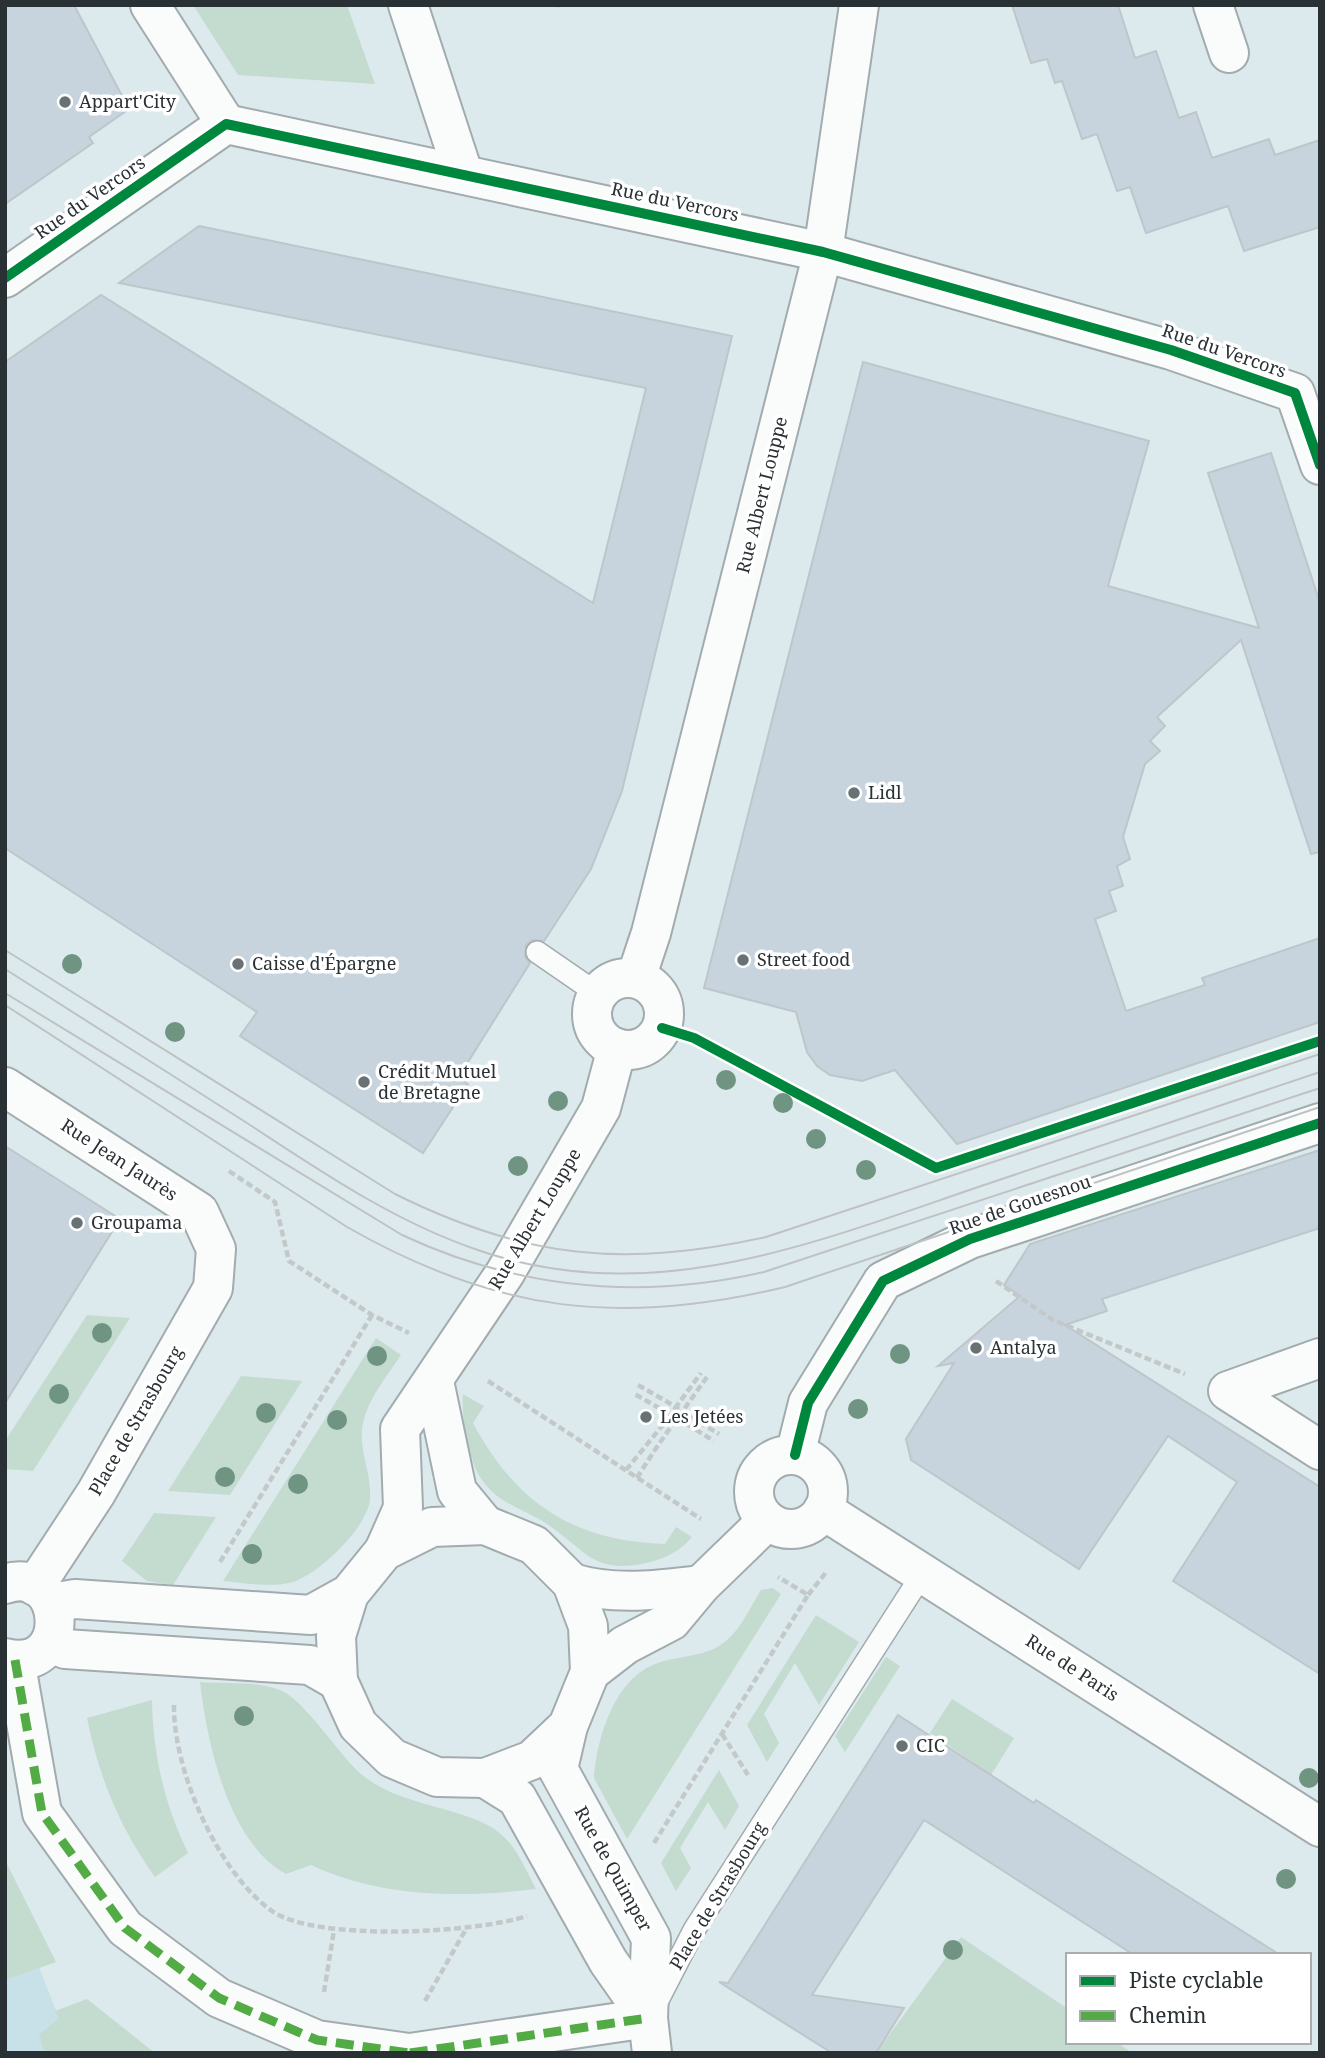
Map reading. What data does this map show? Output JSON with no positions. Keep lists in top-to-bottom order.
{
  "streets": {
    "main road": [
      "Rue du Vercors",
      "Rue Albert Louppe",
      "Rue Jean Jaurès",
      "Rue de Gouesnou",
      "Place de Strasbourg",
      "Rue de Paris",
      "Rue de Quimper"
    ]
  },
  "crossings": [
    ["Rue du Vercors", "Rue Albert Louppe"],
    ["Rue Jean Jaurès", "Place de Strasbourg"],
    ["Rue de Gouesnou", "Rue de Paris"],
    ["Place de Strasbourg", "Rue de Paris"],
    ["Place de Strasbourg", "Rue de Quimper"]
  ],
  "places": [
    "Appart'City",
    "Lidl",
    "Street food",
    "Caisse d'Épargne",
    "Crédit Mutuel de Bretagne",
    "Groupama",
    "Antalya",
    "Les Jetées",
    "CIC"
  ],
  "legend": ["Piste cyclable", "Chemin"]
}
